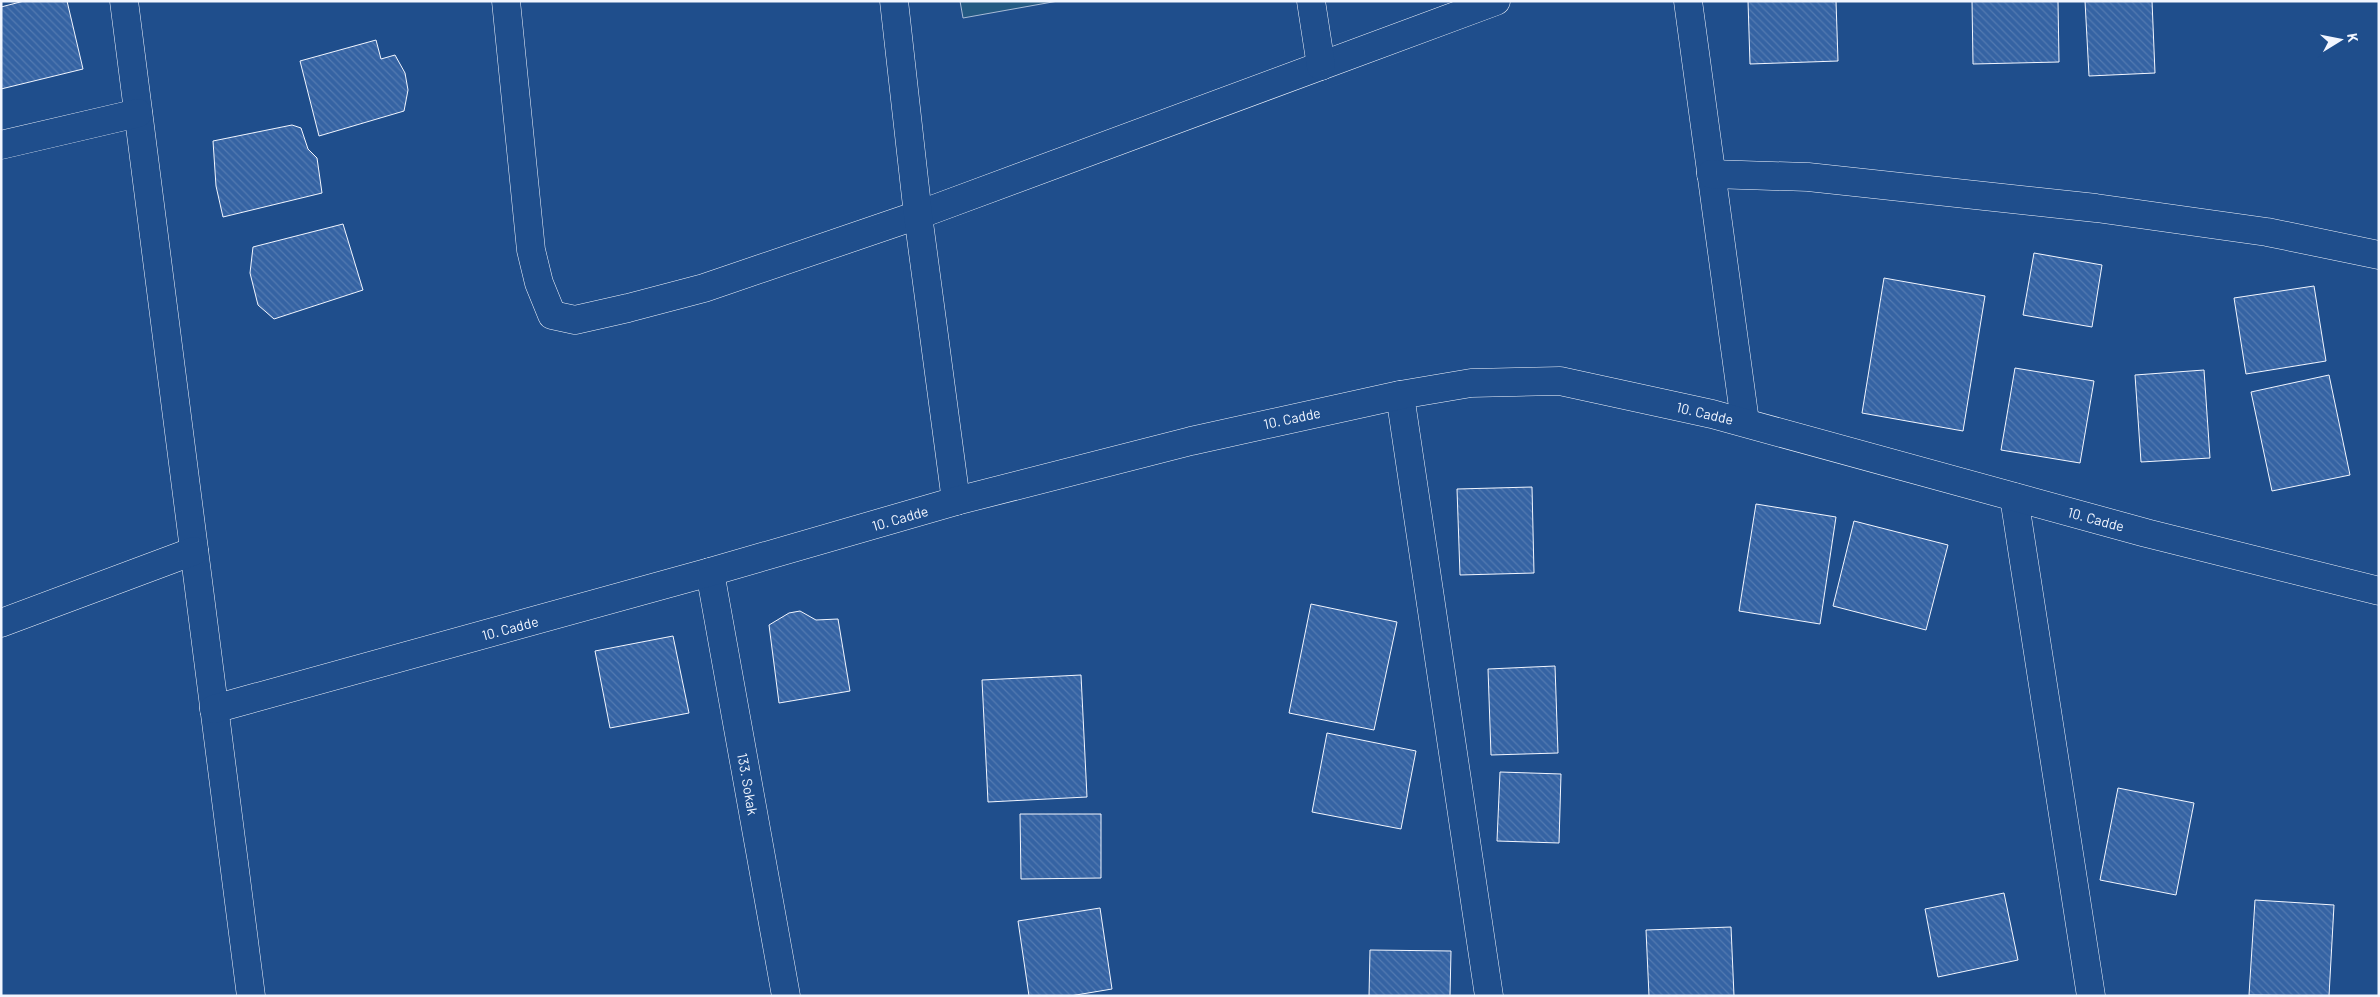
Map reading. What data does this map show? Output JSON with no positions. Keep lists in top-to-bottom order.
{
  "streets": {
    "street": ["10. Cadde", "133. Sokak"]
  },
  "crossings": [
    ["10. Cadde", "133. Sokak"]
  ],
  "north": "right"
}
